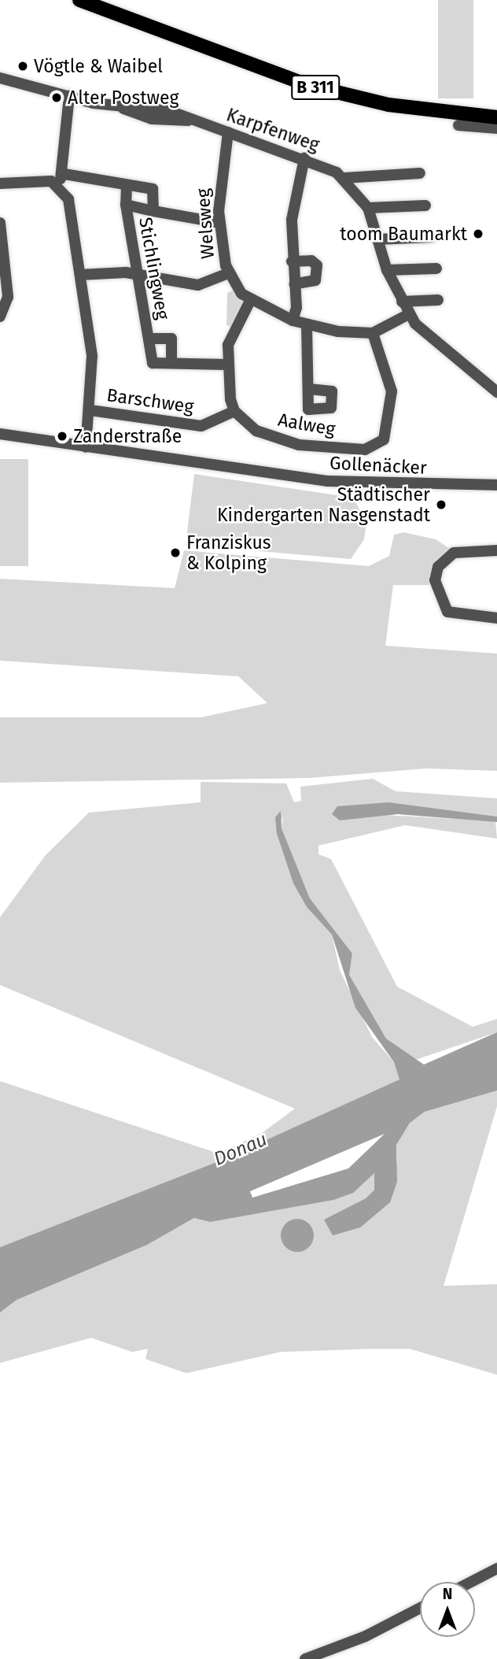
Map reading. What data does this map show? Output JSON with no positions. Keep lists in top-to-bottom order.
{
  "streets": {
    "main road": ["B 311"],
    "street": [
      "Karpfenweg",
      "Welsweg",
      "Stichlingweg",
      "Barschweg",
      "Aalweg",
      "Gollenäcker"
    ]
  },
  "crossings": [
    ["Karpfenweg", "Welsweg"],
    ["Welsweg", "Stichlingweg"],
    ["Welsweg", "Aalweg"],
    ["Barschweg", "Aalweg"]
  ],
  "water": ["Donau"],
  "places": [
    "Vögtle & Waibel",
    "Alter Postweg",
    "toom Baumarkt",
    "Zanderstraße",
    "Städtischer Kindergarten Nasgenstadt",
    "Franziskus & Kolping"
  ],
  "north": "top"
}
